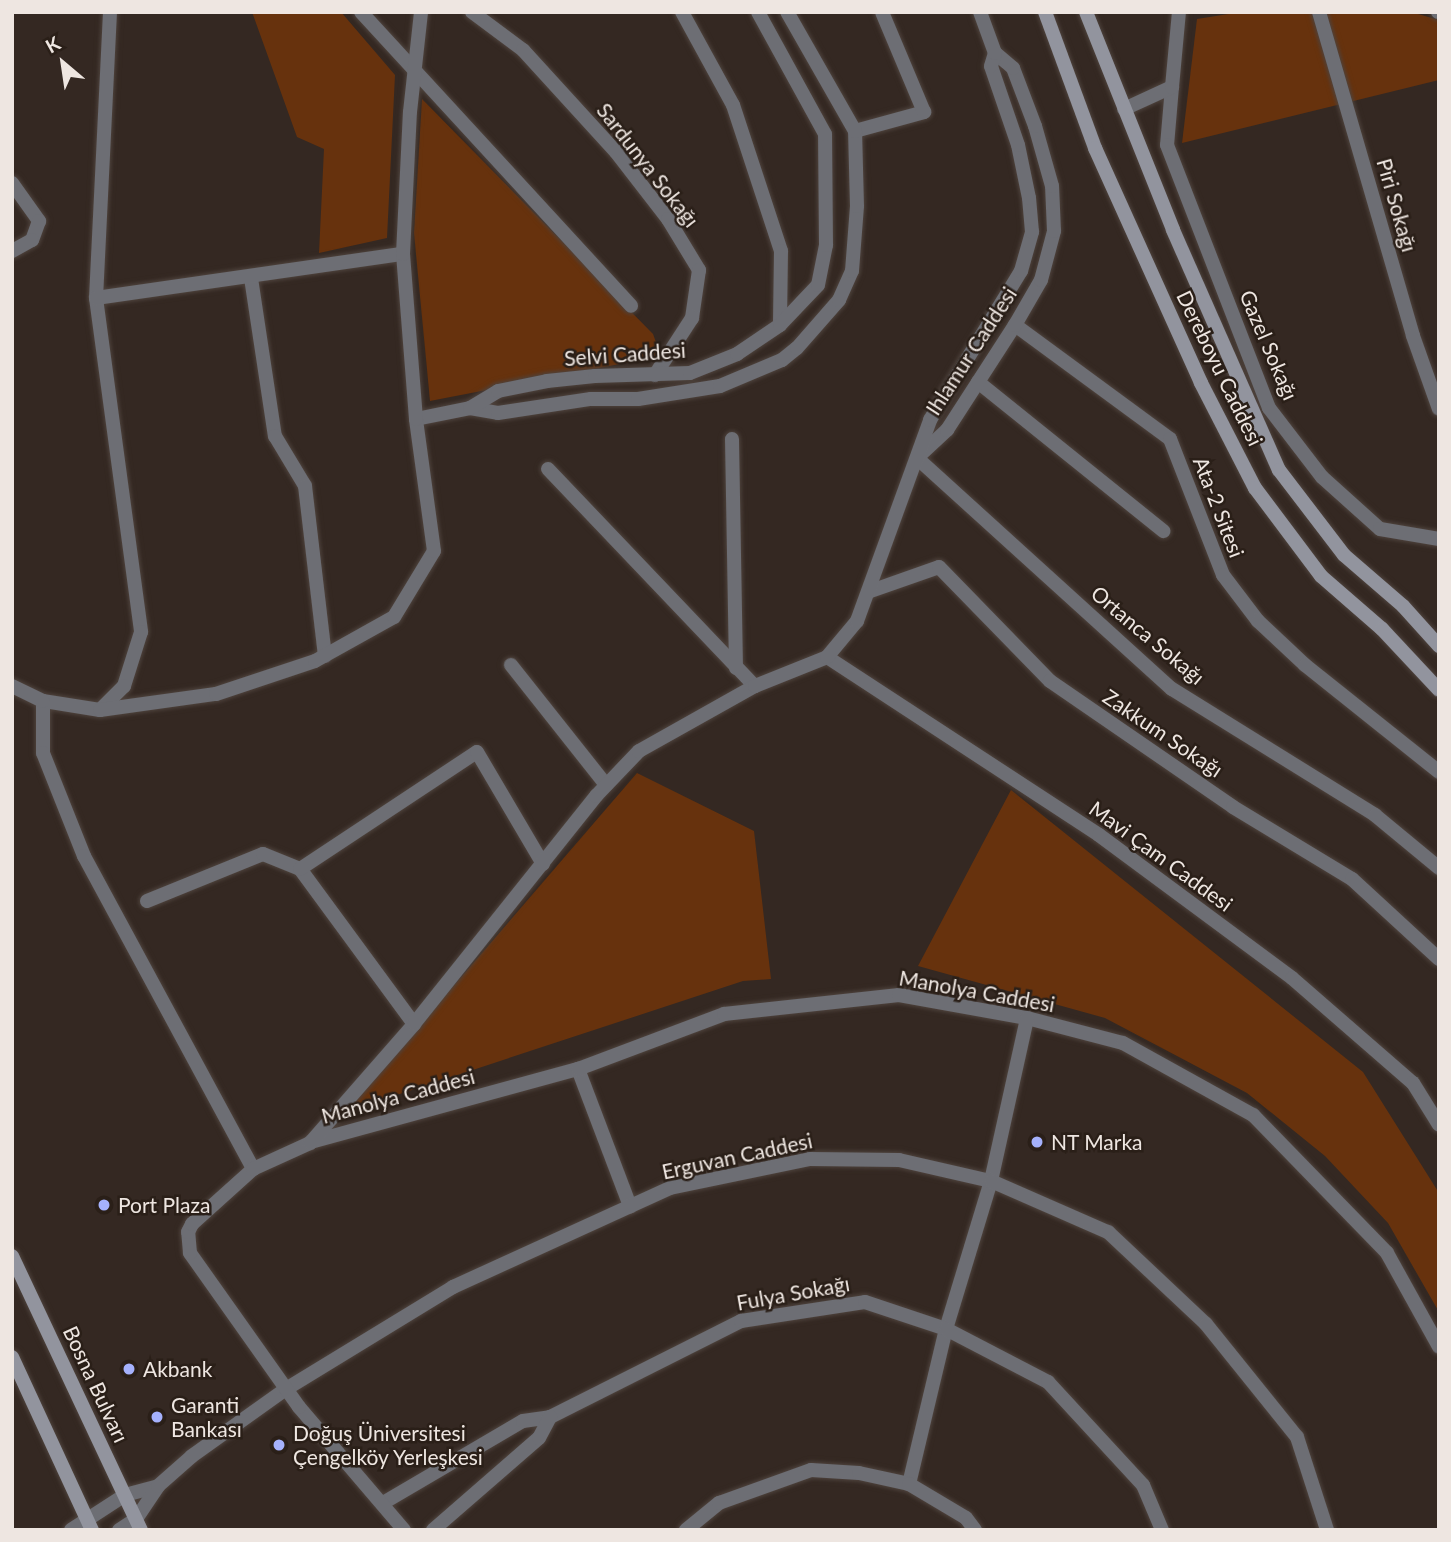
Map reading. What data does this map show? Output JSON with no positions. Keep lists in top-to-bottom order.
{
  "streets": {
    "main road": ["Dereboyu Caddesi", "Bosna Bulvarı"],
    "street": [
      "Sardunya Sokağı",
      "Piri Sokağı",
      "Gazel Sokağı",
      "Ihlamur Caddesi",
      "Selvi Caddesi",
      "Ata-2 Sitesi",
      "Ortanca Sokağı",
      "Zakkum Sokağı",
      "Mavi Çam Caddesi",
      "Manolya Caddesi",
      "Erguvan Caddesi",
      "Fulya Sokağı"
    ]
  },
  "crossings": [
    ["Sardunya Sokağı", "Selvi Caddesi"],
    ["Ihlamur Caddesi", "Ata-2 Sitesi"],
    ["Ihlamur Caddesi", "Ortanca Sokağı"],
    ["Ihlamur Caddesi", "Zakkum Sokağı"],
    ["Ihlamur Caddesi", "Mavi Çam Caddesi"],
    ["Manolya Caddesi", "Erguvan Caddesi"],
    ["Manolya Caddesi", "Fulya Sokağı"]
  ],
  "places": [
    "NT Marka",
    "Port Plaza",
    "Akbank",
    "Garanti Bankası",
    "Doğuş Üniversitesi Çengelköy Yerleşkesi"
  ],
  "north": "top left"
}
